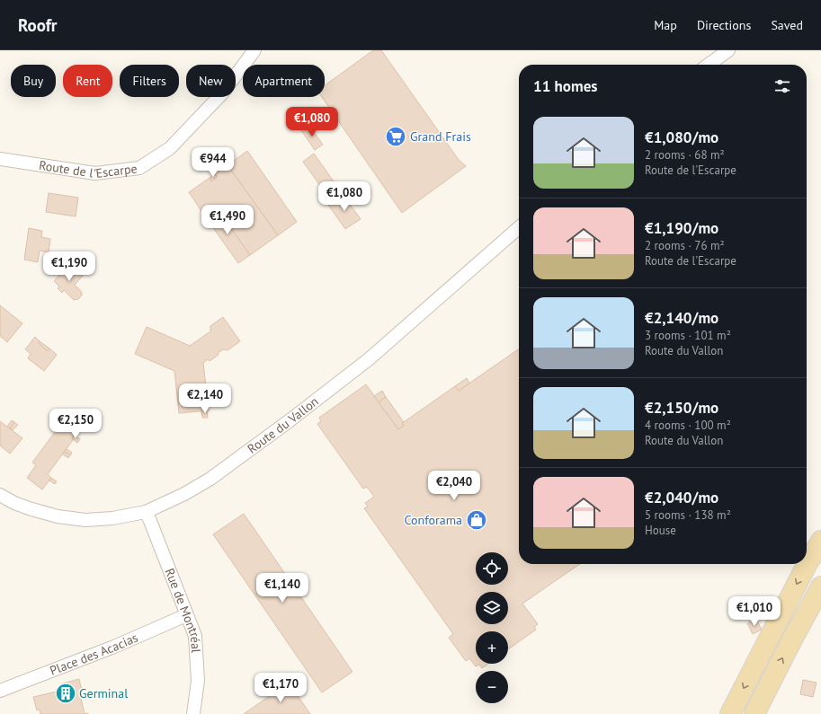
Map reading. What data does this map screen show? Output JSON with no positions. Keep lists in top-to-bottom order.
{
  "streets": {
    "street": [
      "Route de l'Escarpe",
      "Route du Vallon",
      "Rue de Montréal",
      "Place des Acacias"
    ]
  },
  "crossings": [
    ["Route du Vallon", "Rue de Montréal"],
    ["Rue de Montréal", "Place des Acacias"]
  ],
  "places": {
    "supermarket": ["Grand Frais"],
    "shop": ["Conforama"],
    "building": ["Germinal"]
  },
  "page": {
    "header": "Roofr",
    "nav": ["Map", "Directions", "Saved"],
    "chip": [
      "Buy",
      "Rent",
      "Filters",
      "New",
      "Apartment"
    ],
    "heading": "11 homes",
    "price": [
      "€1,080",
      "€944",
      "€1,080",
      "€1,490",
      "€1,190",
      "€2,140",
      "€2,150",
      "€2,040",
      "€1,140",
      "€1,010",
      "€1,170"
    ],
    "list": [
      {
        "name": "€1,080/mo",
        "note": "2 rooms · 68 m² · Route de l'Escarpe"
      },
      {
        "name": "€1,190/mo",
        "note": "2 rooms · 76 m² · Route de l'Escarpe"
      },
      {
        "name": "€2,140/mo",
        "note": "3 rooms · 101 m² · Route du Vallon"
      },
      {
        "name": "€2,150/mo",
        "note": "4 rooms · 100 m² · Route du Vallon"
      },
      {
        "name": "€2,040/mo",
        "note": "5 rooms · 138 m² · House"
      }
    ],
    "map_buttons": ["+", "−"]
  }
}
